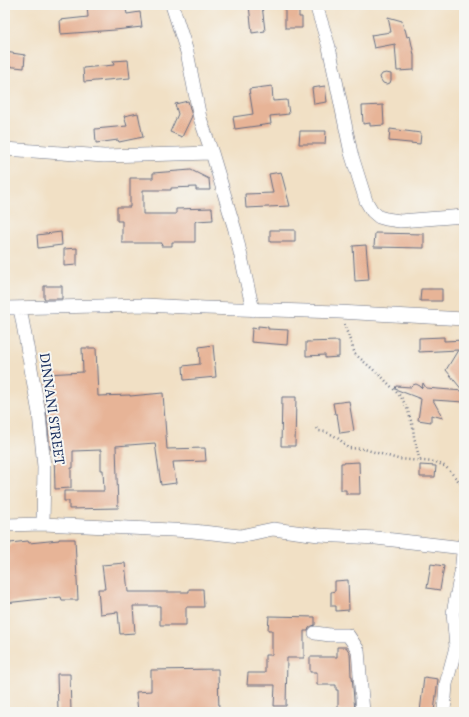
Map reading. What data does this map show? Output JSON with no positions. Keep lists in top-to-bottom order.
{
  "streets": {
    "street": ["DINNANI STREET"]
  }
}
